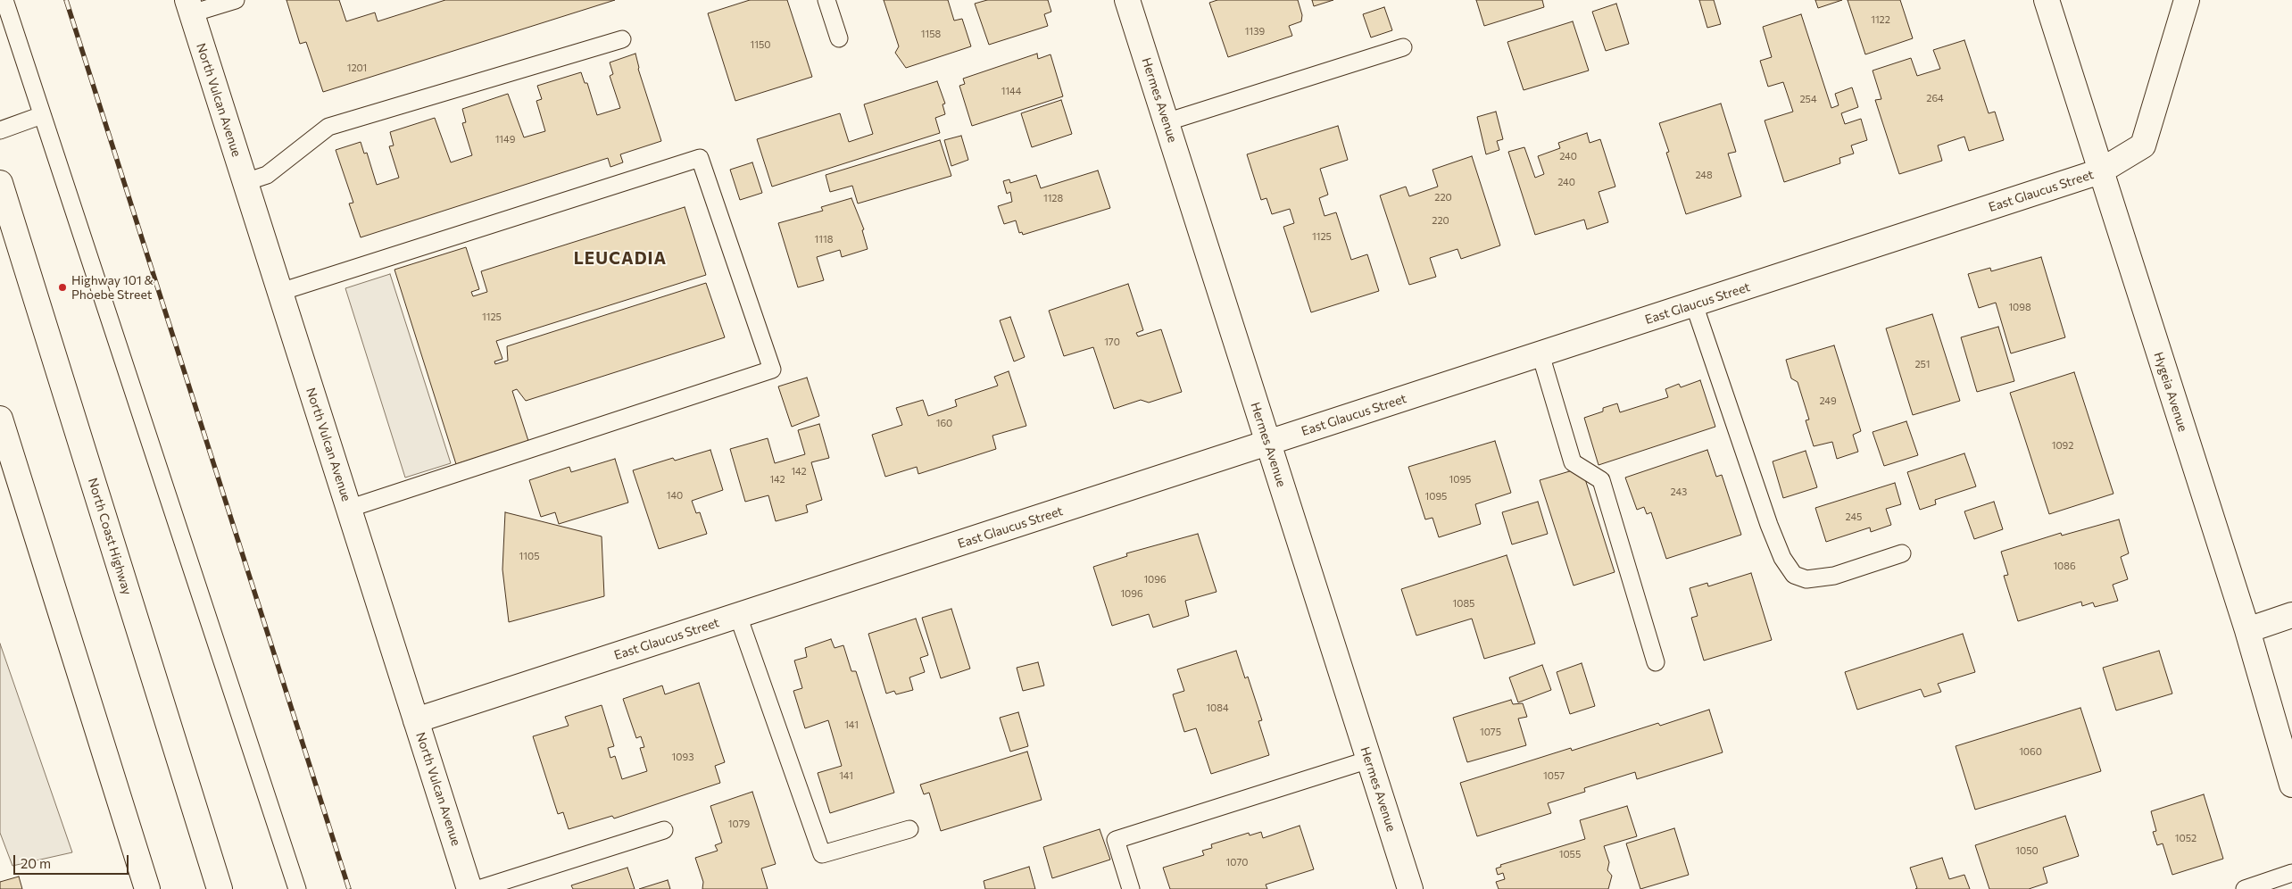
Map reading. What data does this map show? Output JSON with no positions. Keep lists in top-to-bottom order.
{
  "streets": {
    "street": [
      "North Vulcan Avenue",
      "Hermes Avenue",
      "East Glaucus Street",
      "Hygeia Avenue",
      "North Coast Highway"
    ]
  },
  "crossings": [
    ["North Vulcan Avenue", "East Glaucus Street"],
    ["Hermes Avenue", "East Glaucus Street"],
    ["East Glaucus Street", "Hygeia Avenue"]
  ],
  "districts": ["LEUCADIA"],
  "places": ["Highway 101 & Phoebe Street"],
  "house_numbers": [
    "1122",
    "1139",
    "1158",
    "1150",
    "1201",
    "1144",
    "264",
    "254",
    "1149",
    "240",
    "248",
    "240",
    "220",
    "1128",
    "220",
    "1125",
    "1118",
    "1098",
    "1125",
    "170",
    "251",
    "249",
    "160",
    "1092",
    "142",
    "142",
    "1095",
    "243",
    "140",
    "1095",
    "245",
    "1105",
    "1086",
    "1096",
    "1096",
    "1085",
    "1084",
    "141",
    "1075",
    "1060",
    "1093",
    "141",
    "1057",
    "1079",
    "1052",
    "1050",
    "1055",
    "1070"
  ],
  "scale_bar": "20 m"
}
